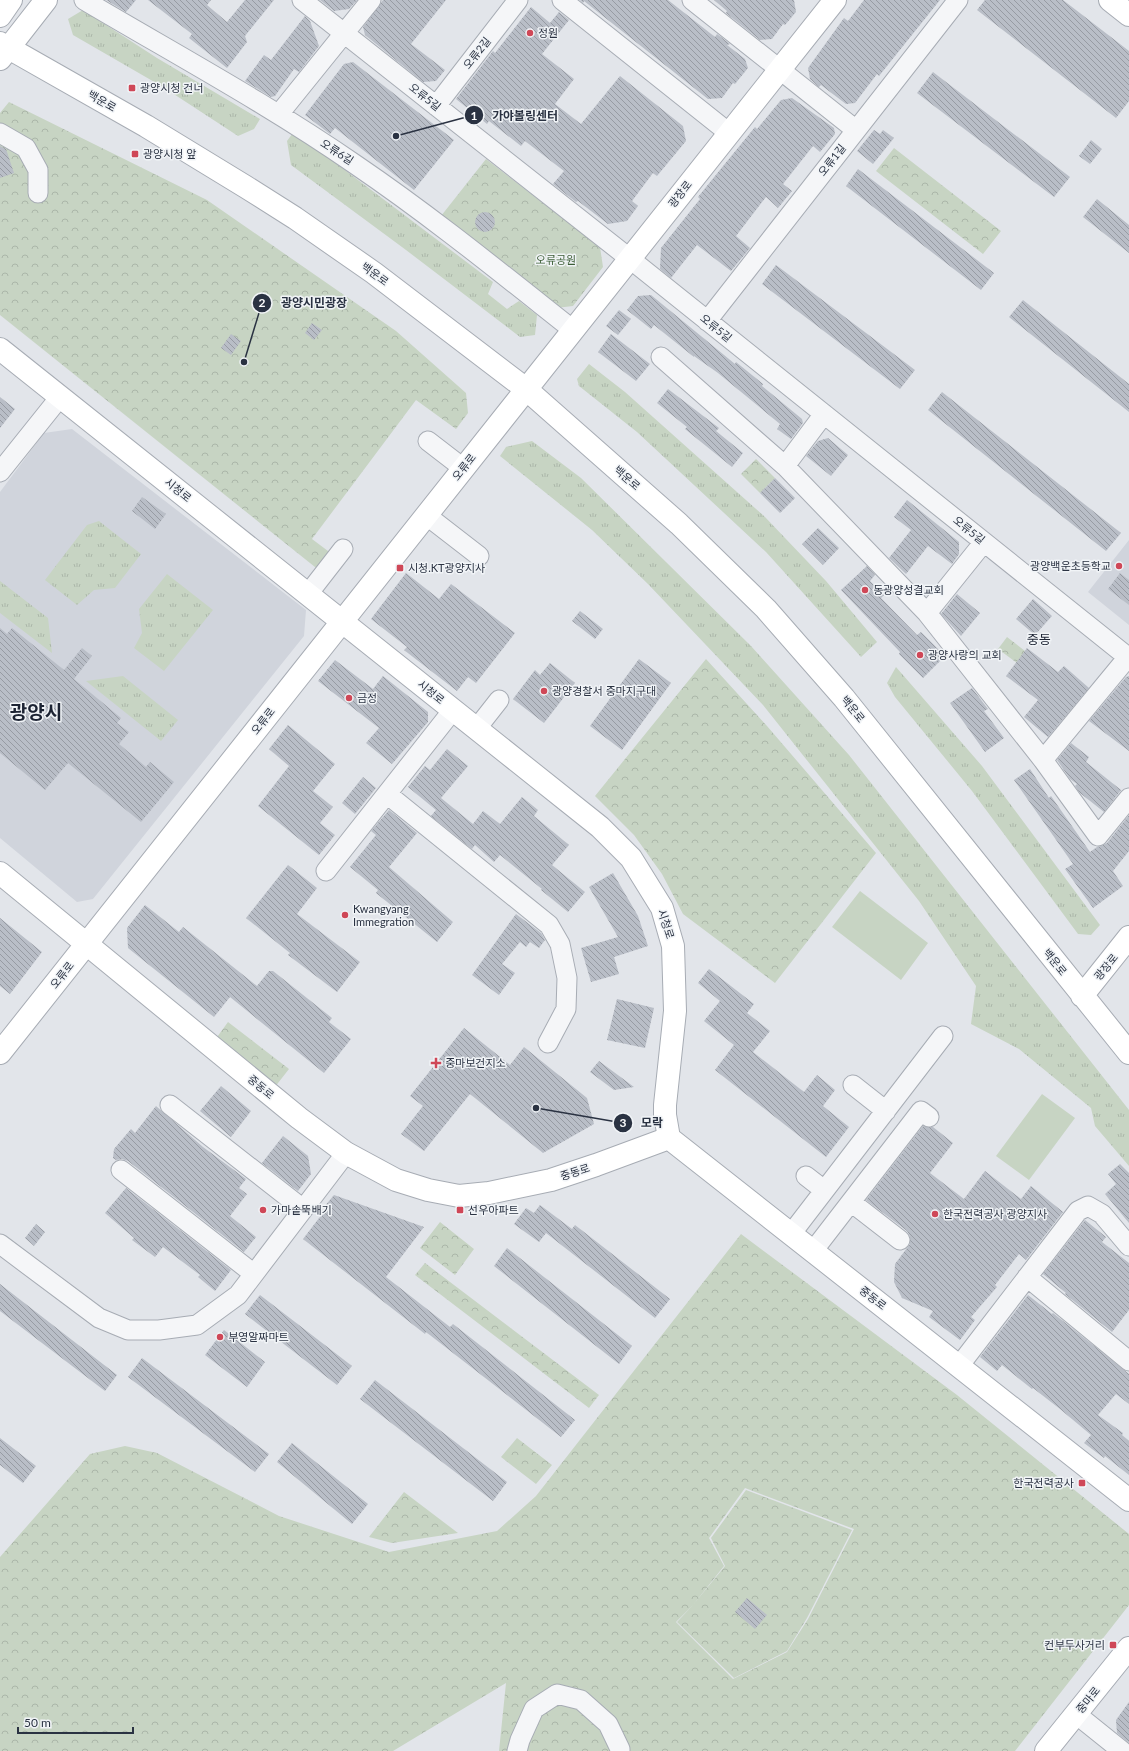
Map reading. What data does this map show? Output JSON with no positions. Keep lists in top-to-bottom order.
{
  "streets": {
    "street": [
      "오류2길",
      "오류5길",
      "백운로",
      "오류6길",
      "오류1길",
      "광장로",
      "오류로",
      "시청로",
      "중동로",
      "중마로"
    ]
  },
  "crossings": [
    ["오류2길", "오류5길"],
    ["오류5길", "오류1길"],
    ["오류5길", "광장로"],
    ["백운로", "광장로"],
    ["백운로", "오류로"],
    ["오류6길", "광장로"],
    ["광장로", "오류로"],
    ["오류로", "시청로"],
    ["오류로", "중동로"],
    ["시청로", "중동로"]
  ],
  "districts": ["중동", "광양시"],
  "parks": ["오류공원"],
  "places": {
    "other": [
      "정원",
      "가야볼링센터",
      "광양시민광장",
      "광양백운초등학교",
      "동광양성결교회",
      "광양사랑의 교회",
      "광양경찰서 중마지구대",
      "금정",
      "Kwangyang Immegration",
      "모락",
      "가마솥뚝배기",
      "한국전력공사 광양지사",
      "부영알짜마트"
    ],
    "transit": [
      "광양시청 건너",
      "광양시청 앞",
      "시청.KT광양지사",
      "선우아파트",
      "한국전력공사",
      "컨부두사거리"
    ],
    "health": ["중마보건지소"]
  },
  "scale_bar": "50 m"
}
